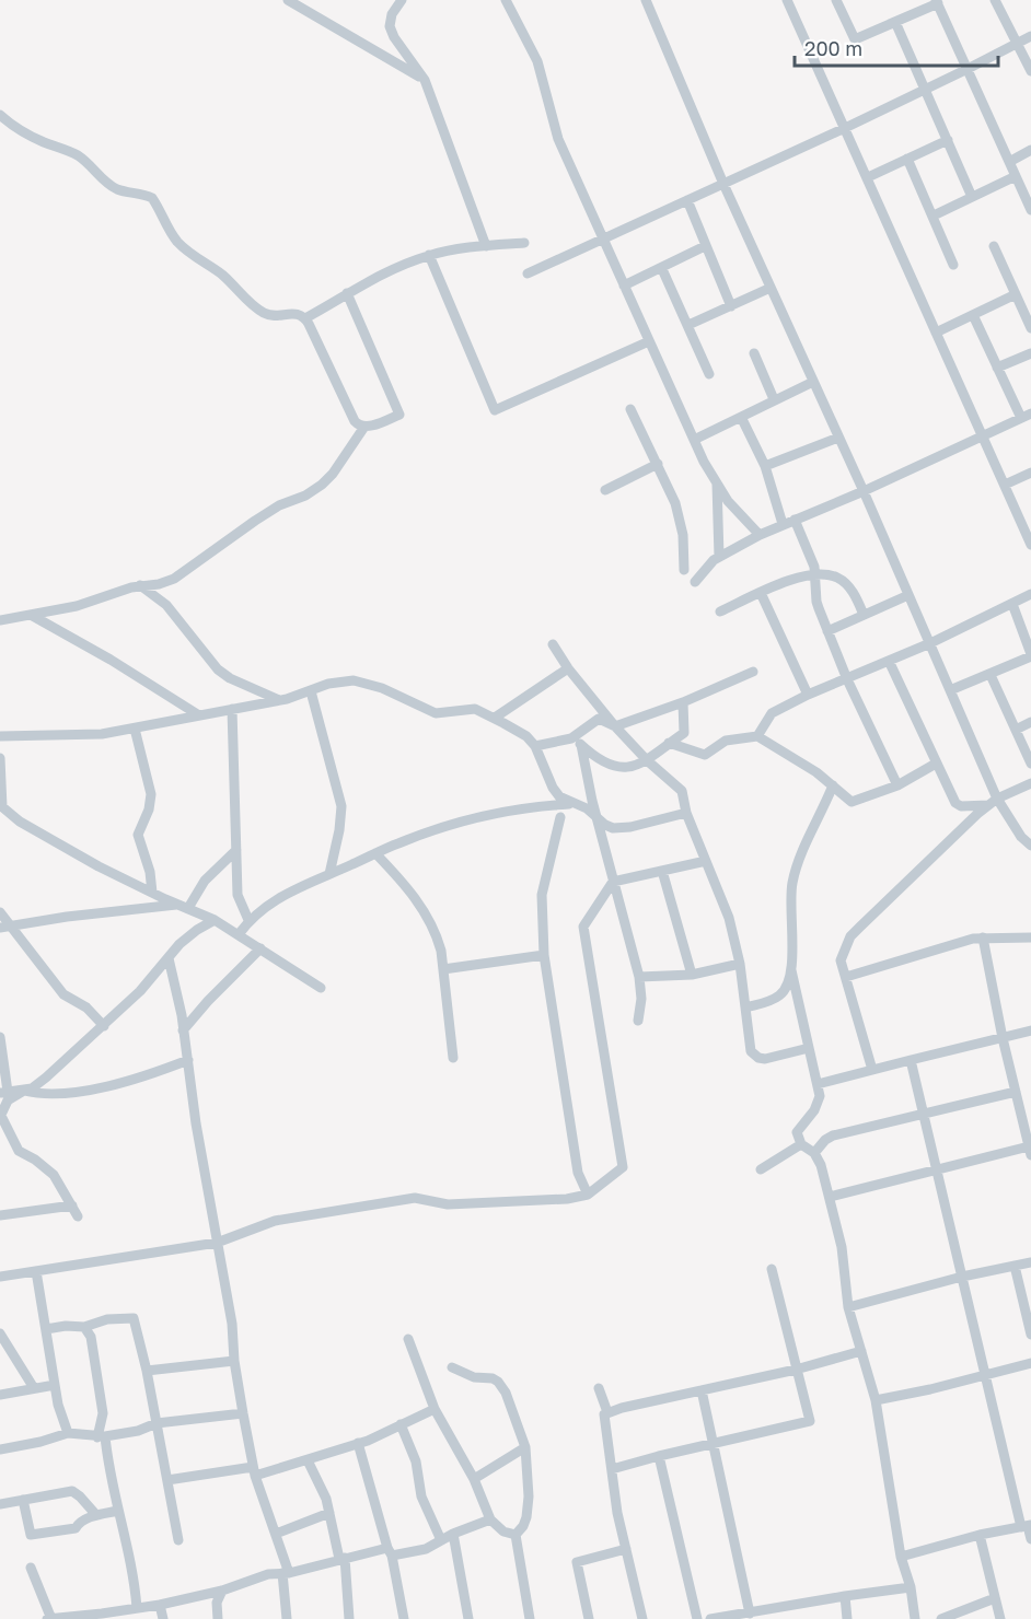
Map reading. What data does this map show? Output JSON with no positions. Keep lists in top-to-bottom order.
{
  "scale_bar": "200 m"
}
